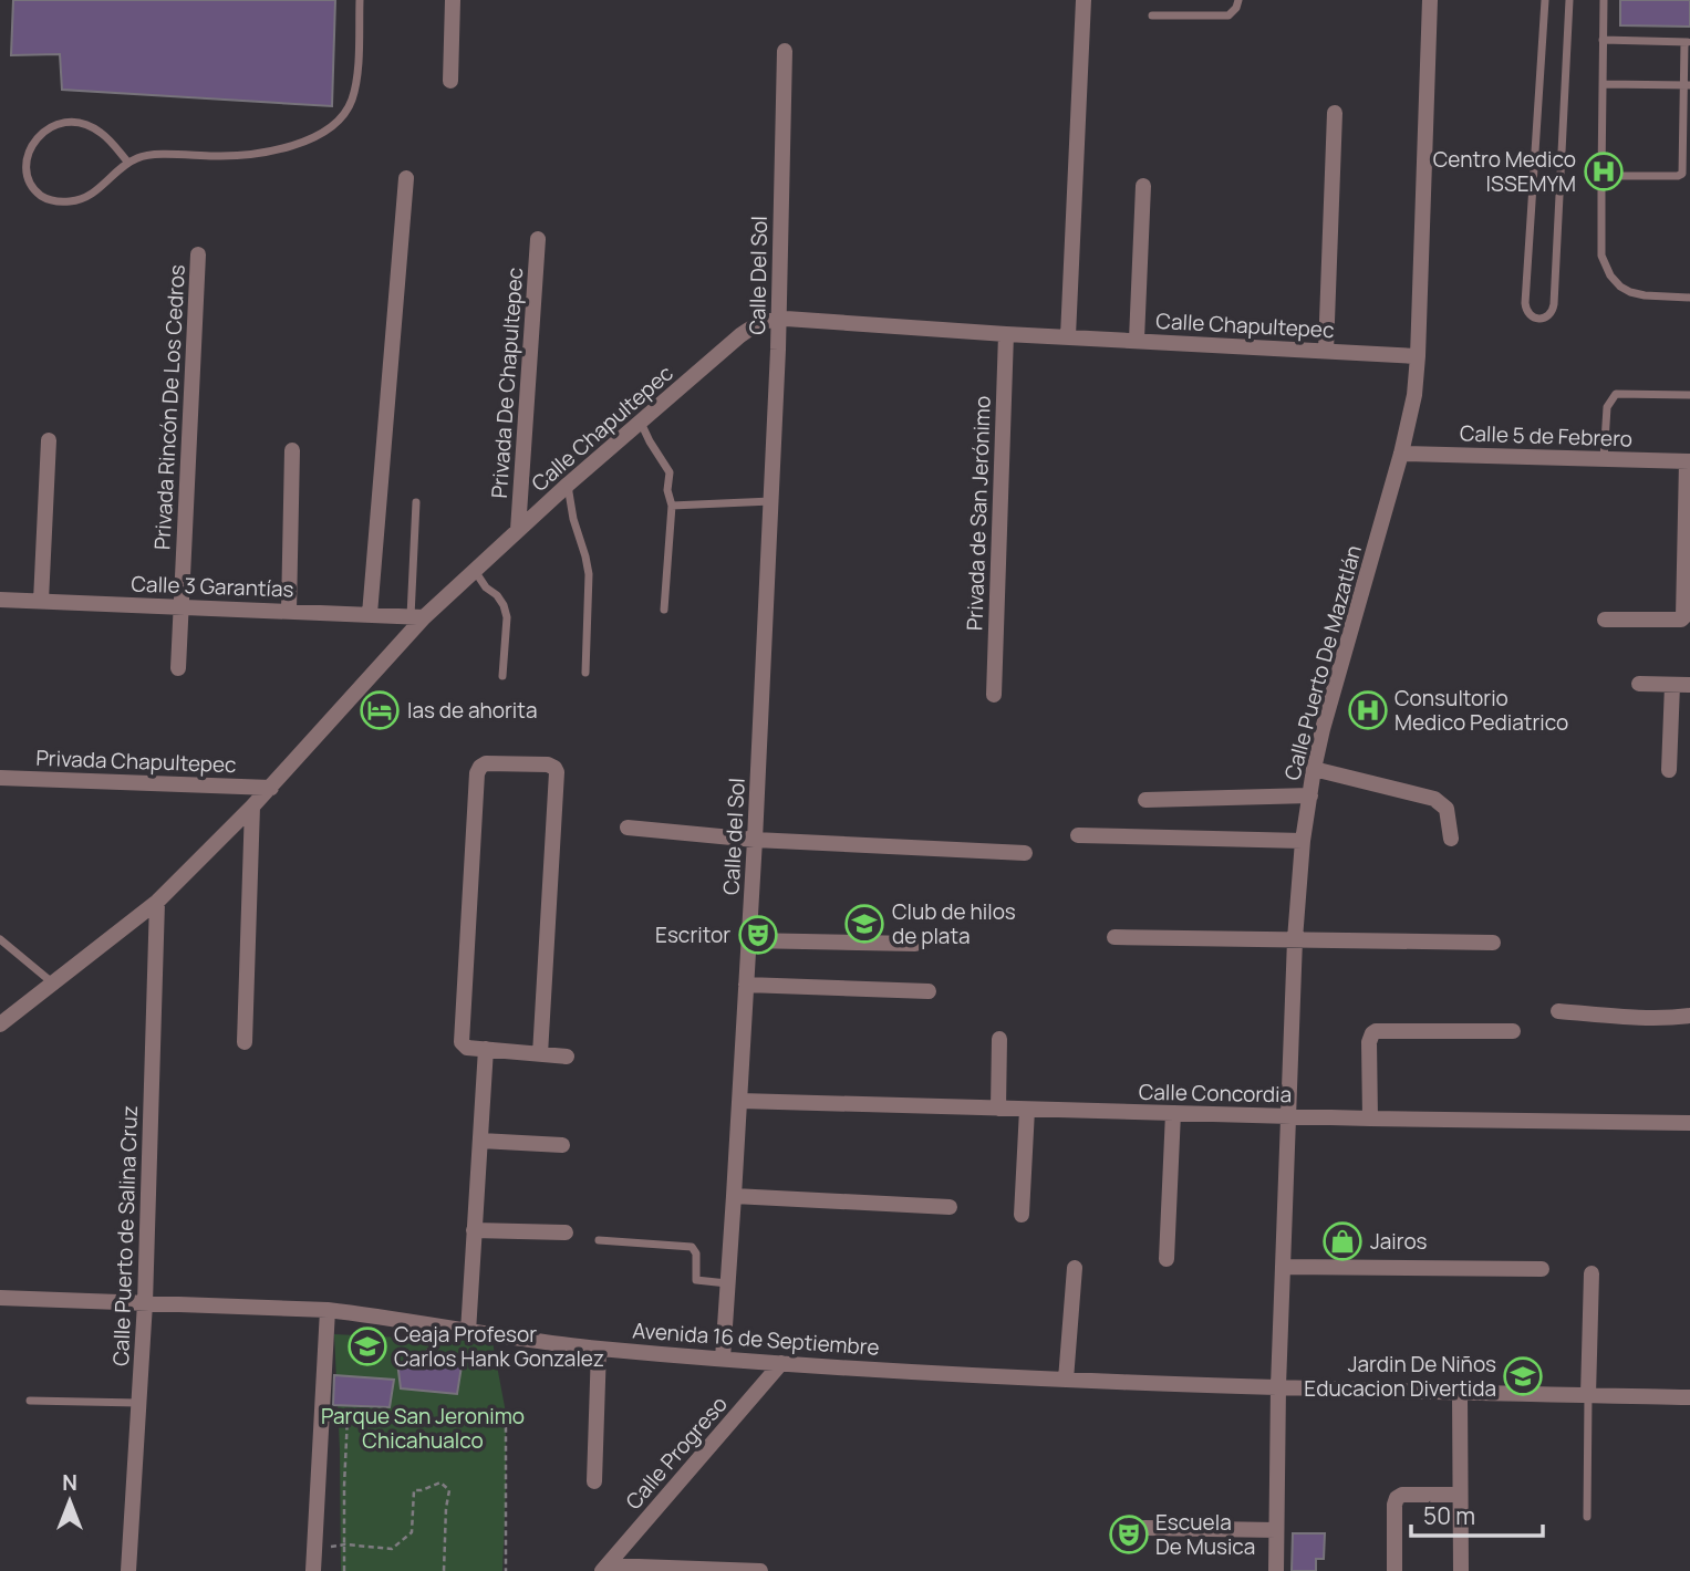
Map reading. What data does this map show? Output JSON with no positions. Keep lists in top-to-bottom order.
{
  "streets": {
    "street": [
      "Calle Del Sol",
      "Calle Chapultepec",
      "Privada De Chapultepec",
      "Privada Rincón De Los Cedros",
      "Calle 5 de Febrero",
      "Privada de San Jerónimo",
      "Calle 3 Garantías",
      "Calle Puerto De Mazatlán",
      "Privada Chapultepec",
      "Calle del Sol",
      "Calle Concordia",
      "Calle Puerto de Salina Cruz",
      "Avenida 16 de Septiembre",
      "Calle Progreso"
    ]
  },
  "crossings": [
    ["Calle Del Sol", "Calle Chapultepec"],
    ["Calle Del Sol", "Calle del Sol"],
    ["Calle Chapultepec", "Privada De Chapultepec"],
    ["Calle Chapultepec", "Privada de San Jerónimo"],
    ["Calle Chapultepec", "Calle 3 Garantías"],
    ["Calle Chapultepec", "Calle Puerto De Mazatlán"],
    ["Calle Chapultepec", "Privada Chapultepec"],
    ["Calle Chapultepec", "Calle Puerto de Salina Cruz"],
    ["Privada Rincón De Los Cedros", "Calle 3 Garantías"],
    ["Calle 5 de Febrero", "Calle Puerto De Mazatlán"],
    ["Calle Puerto De Mazatlán", "Calle Concordia"],
    ["Calle Puerto De Mazatlán", "Avenida 16 de Septiembre"],
    ["Calle del Sol", "Calle Concordia"],
    ["Calle del Sol", "Avenida 16 de Septiembre"],
    ["Calle Puerto de Salina Cruz", "Avenida 16 de Septiembre"],
    ["Avenida 16 de Septiembre", "Calle Progreso"]
  ],
  "parks": ["Parque San Jeronimo Chicahualco"],
  "places": {
    "hospital": ["Centro Medico ISSEMYM", "Consultorio Medico Pediatrico"],
    "hotel": ["las de ahorita"],
    "school or university": ["Club de hilos de plata", "Ceaja Profesor Carlos Hank Gonzalez", "Jardin De Niños Educacion Divertida"],
    "theatre": ["Escritor", "Escuela De Musica"],
    "shop": ["Jairos"]
  },
  "scale_bar": "50 m",
  "north": "top"
}
